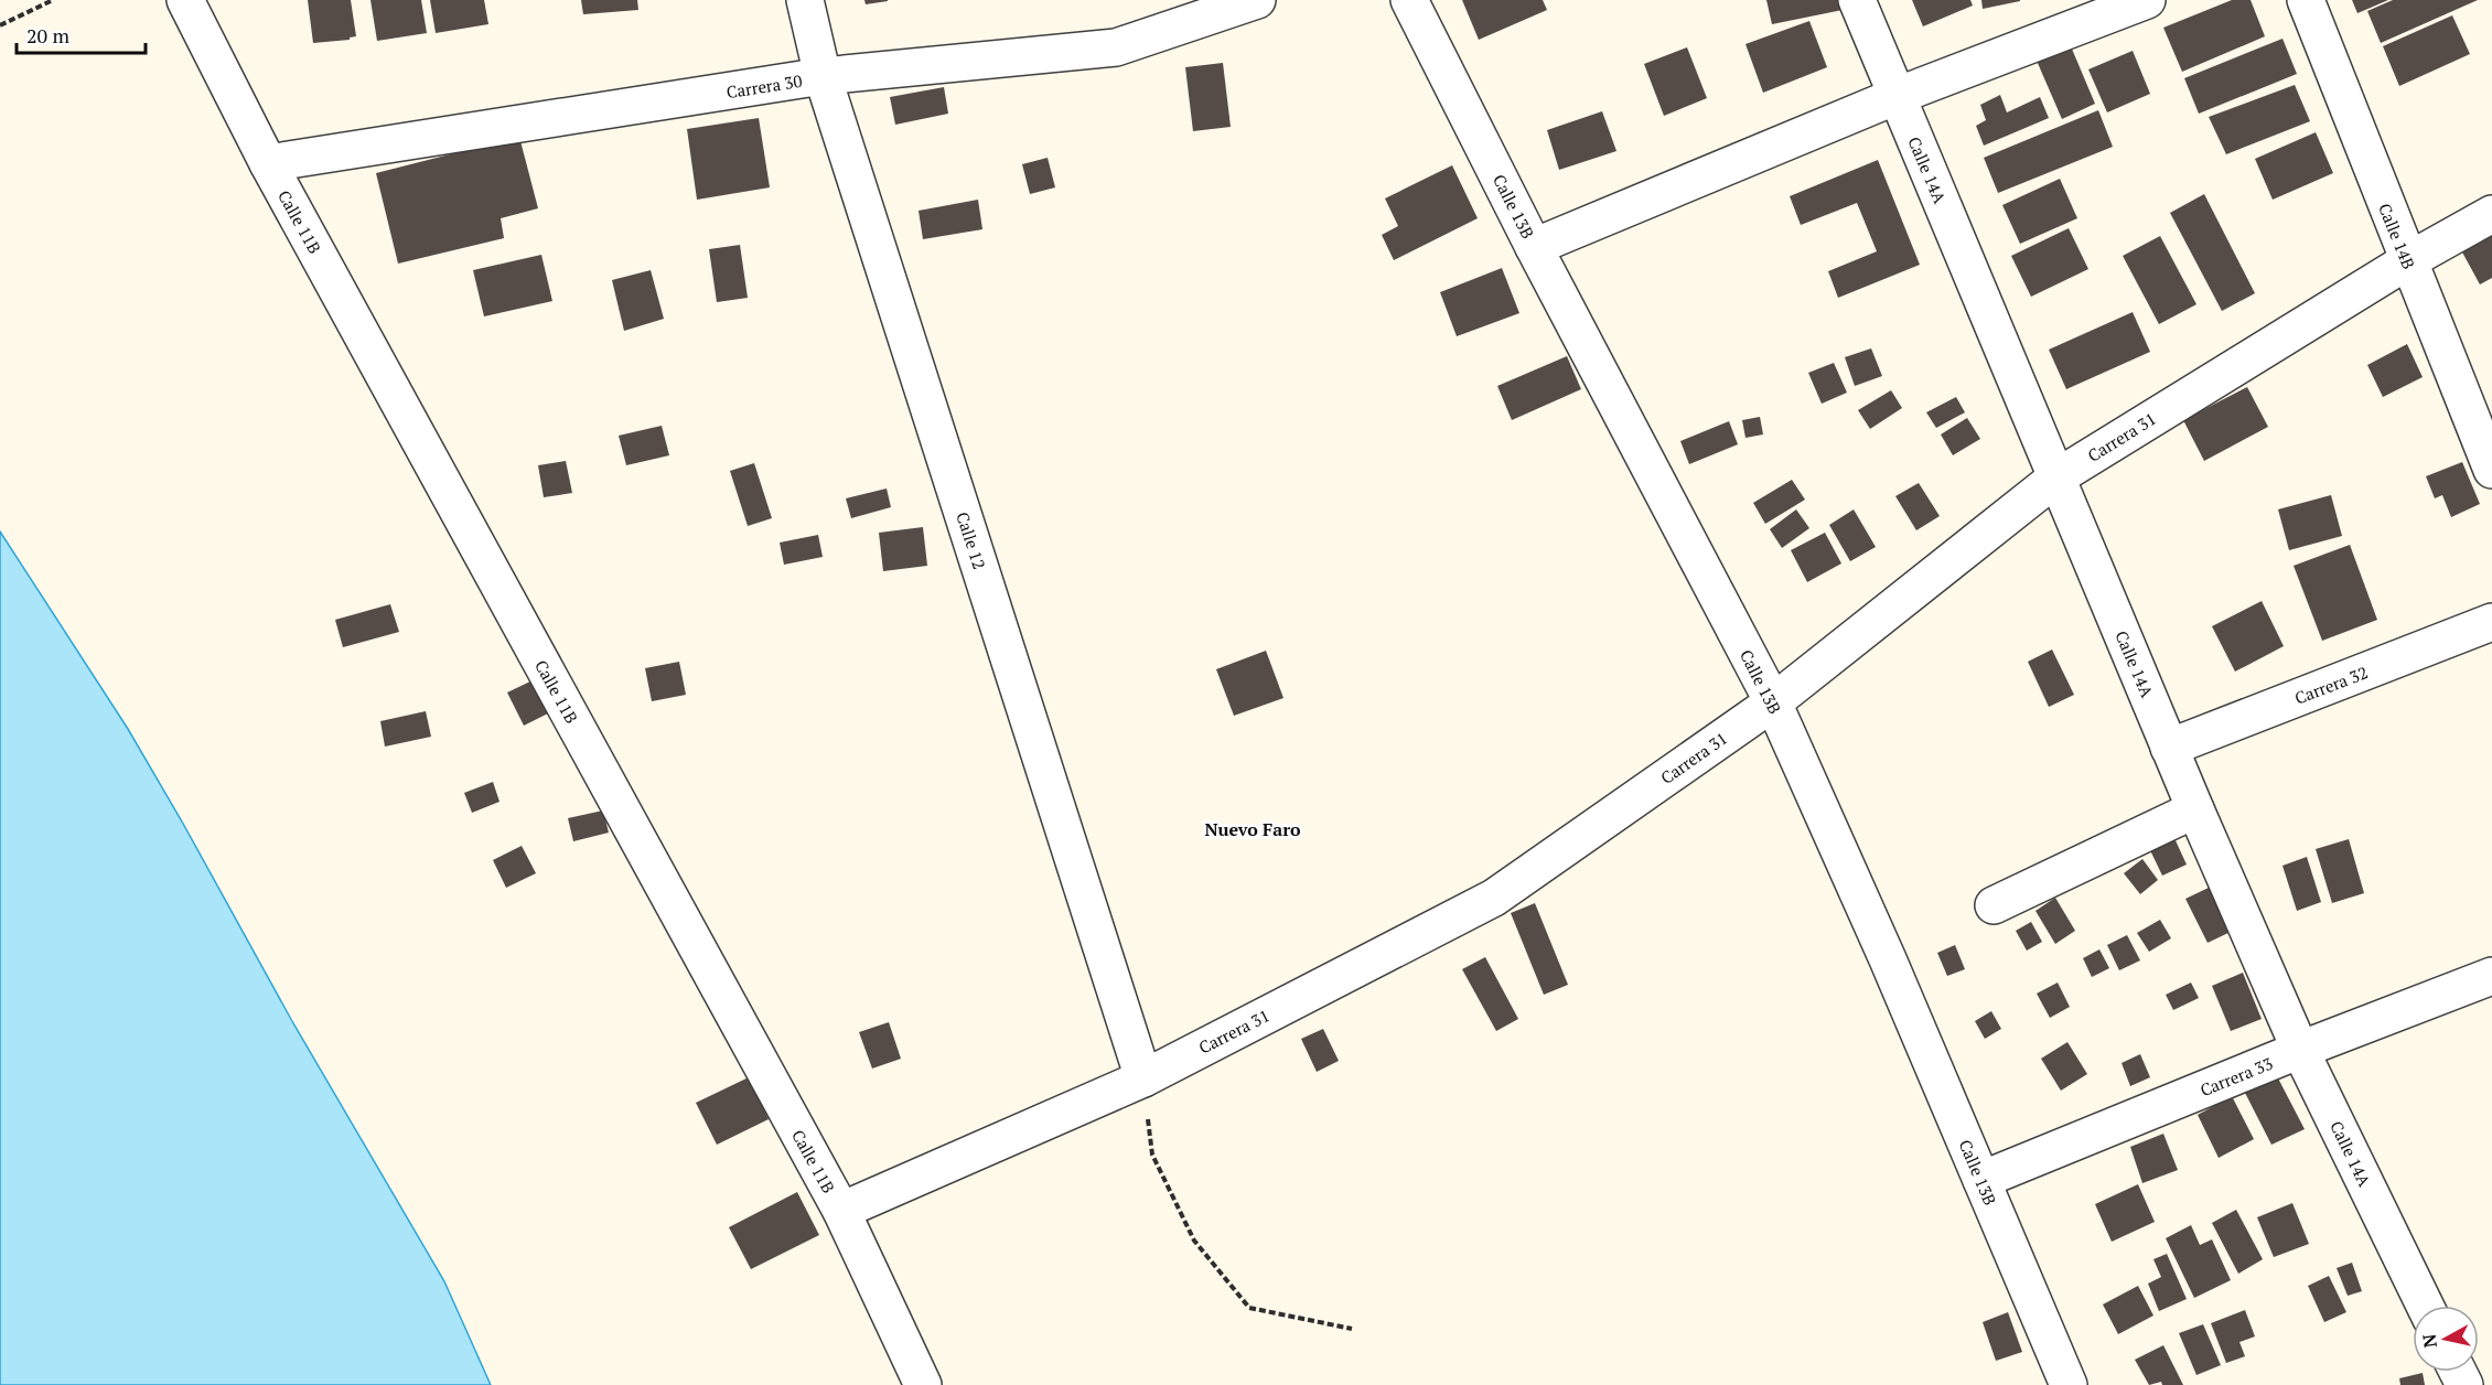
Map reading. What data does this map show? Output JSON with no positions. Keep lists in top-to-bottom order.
{
  "streets": {
    "street": [
      "Carrera 30",
      "Calle 14A",
      "Calle 13B",
      "Calle 11B",
      "Calle 14B",
      "Carrera 31",
      "Calle 12",
      "Carrera 32",
      "Carrera 33"
    ]
  },
  "crossings": [
    ["Carrera 30", "Calle 11B"],
    ["Carrera 30", "Calle 12"],
    ["Calle 14A", "Carrera 31"],
    ["Calle 14A", "Carrera 32"],
    ["Calle 14A", "Carrera 33"],
    ["Calle 13B", "Carrera 31"],
    ["Calle 13B", "Carrera 33"],
    ["Calle 11B", "Carrera 31"],
    ["Calle 14B", "Carrera 31"],
    ["Carrera 31", "Calle 12"]
  ],
  "districts": ["Nuevo Faro"],
  "scale_bar": "20 m",
  "north": "left"
}
